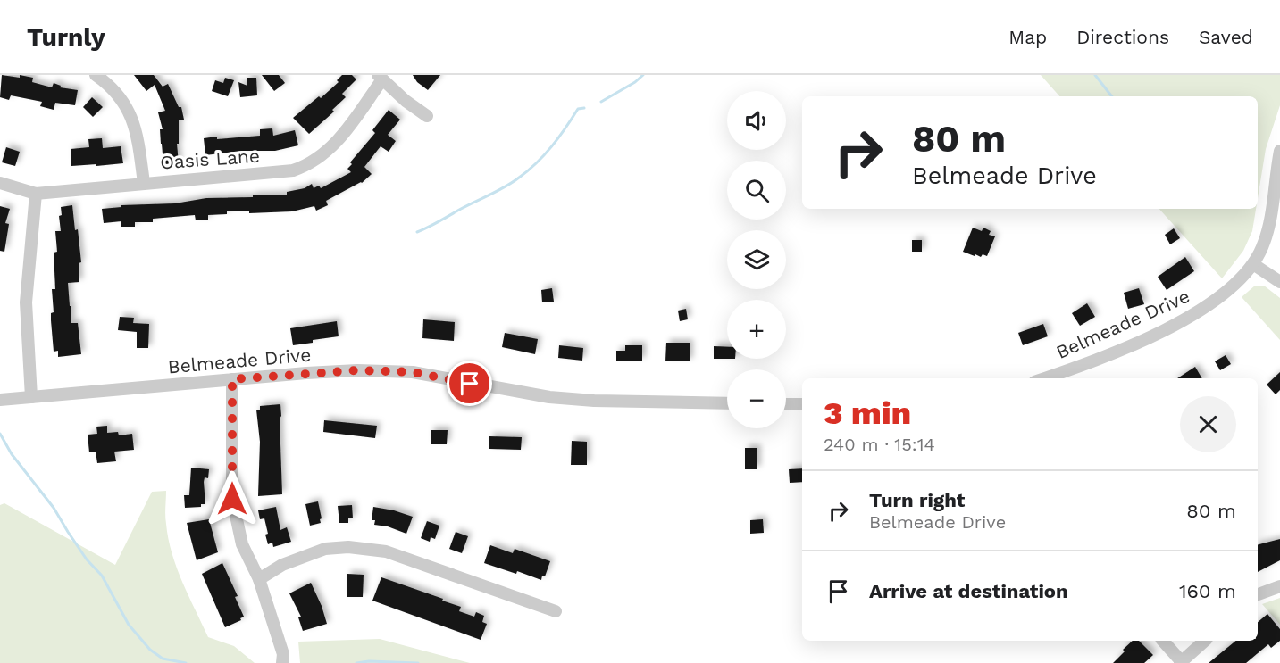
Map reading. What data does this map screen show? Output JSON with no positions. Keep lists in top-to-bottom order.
{
  "streets": {
    "street": ["Oasis Lane", "Belmeade Drive"]
  },
  "page": {
    "header": "Turnly",
    "nav": ["Map", "Directions", "Saved"],
    "map_buttons": ["+", "−"],
    "turn": ["80 m", "Belmeade Drive"],
    "heading": ["3 min", "240 m · 15:14"],
    "list": [
      {
        "name": "Turn right",
        "note": "Belmeade Drive",
        "value": "80 m"
      },
      {
        "name": "Arrive at destination",
        "value": "160 m"
      }
    ]
  }
}
